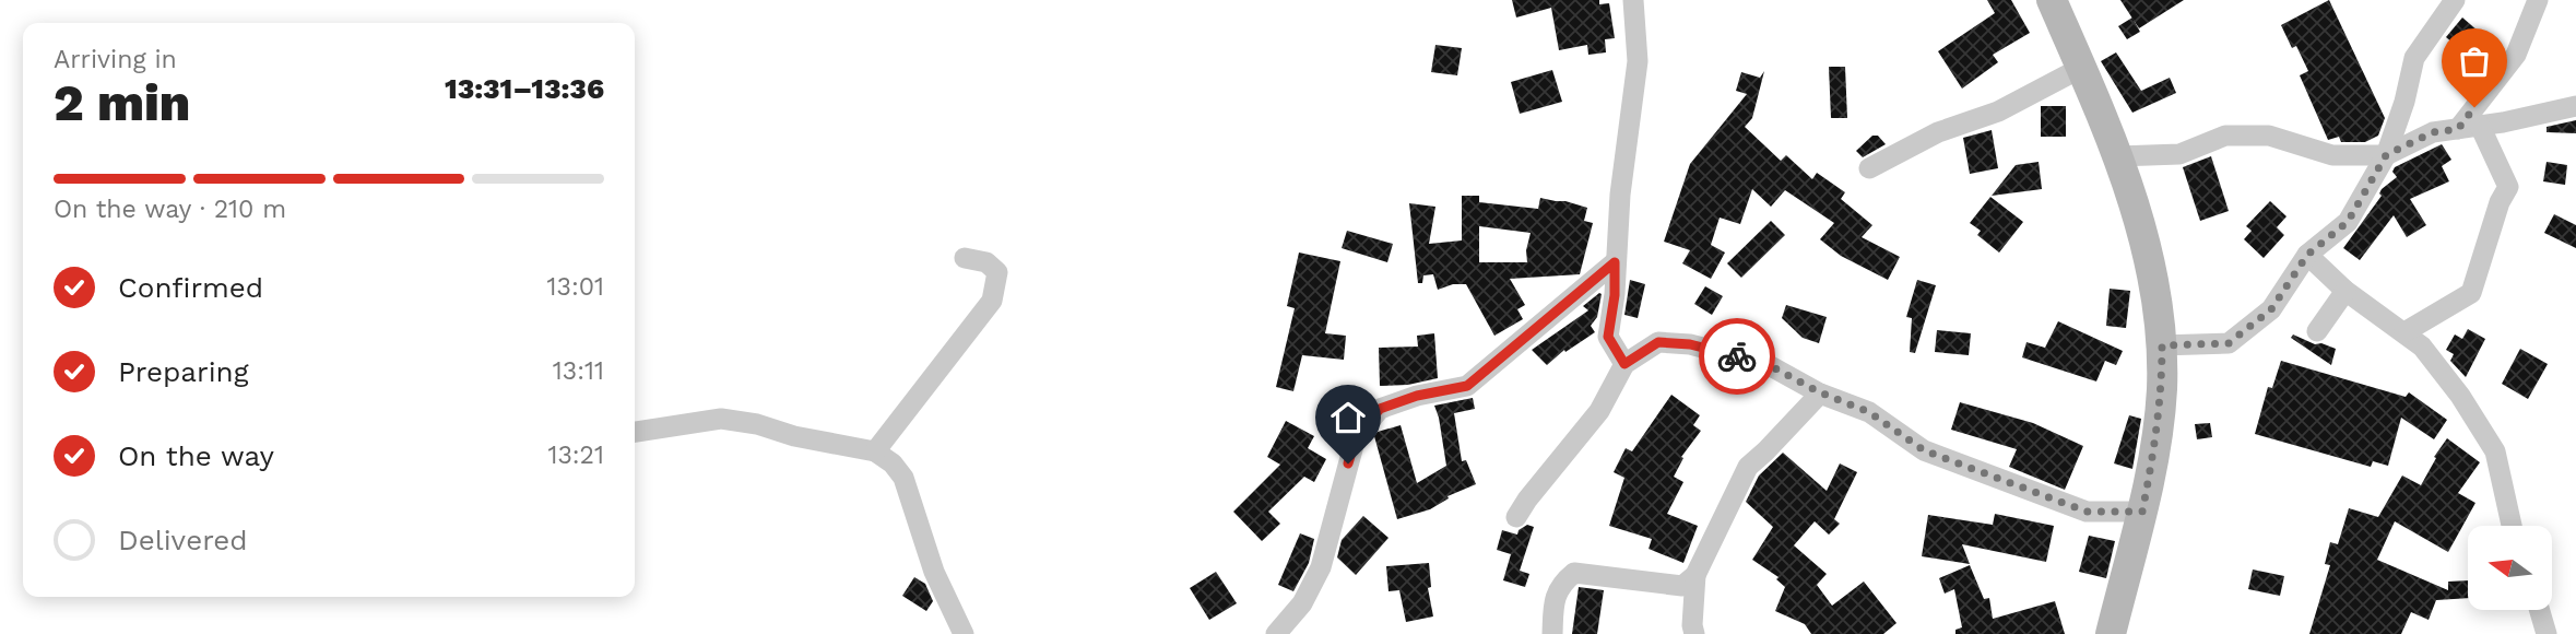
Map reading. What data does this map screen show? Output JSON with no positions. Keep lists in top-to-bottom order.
{
  "north": "left",
  "page": {
    "heading": ["2 min", "Arriving in", "13:31–13:36"],
    "bar": "On the way · 210 m",
    "list": [
      ["Confirmed", "13:01"],
      ["Preparing", "13:11"],
      ["On the way", "13:21"],
      "Delivered"
    ]
  }
}
